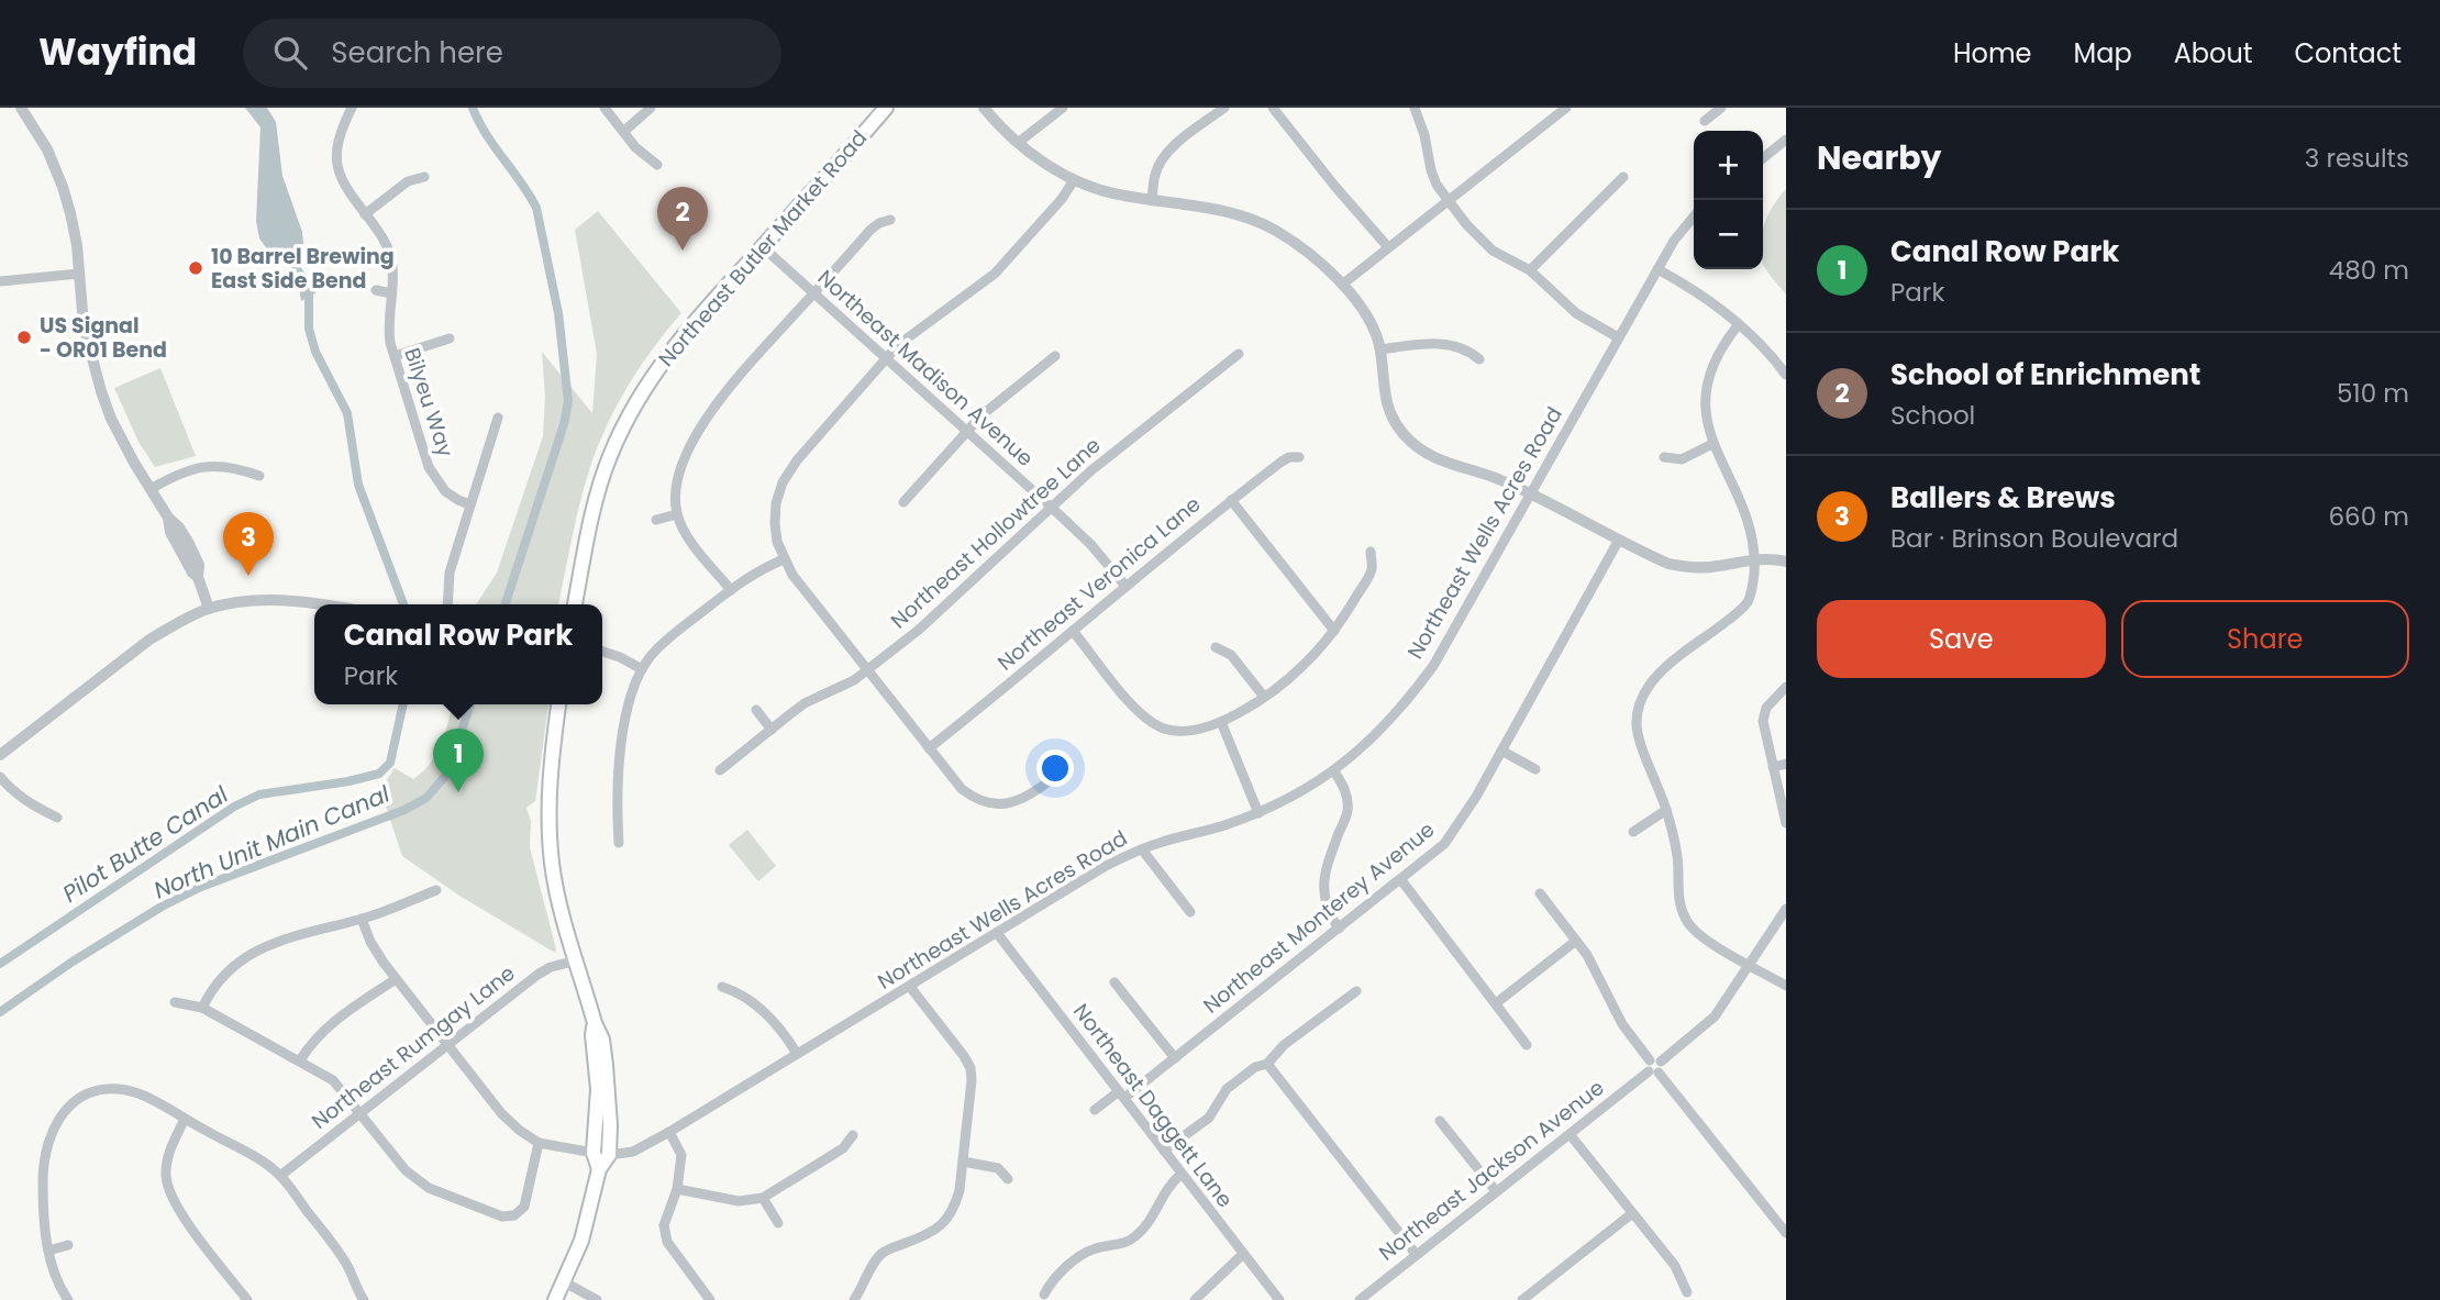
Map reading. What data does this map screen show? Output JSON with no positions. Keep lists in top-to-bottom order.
{
  "streets": {
    "main road": ["Northeast Butler Market Road"],
    "street": [
      "Northeast Madison Avenue",
      "Bilyeu Way",
      "Northeast Hollowtree Lane",
      "Northeast Wells Acres Road",
      "Northeast Veronica Lane",
      "Northeast Monterey Avenue",
      "Northeast Rumgay Lane",
      "Northeast Daggett Lane",
      "Northeast Jackson Avenue"
    ]
  },
  "crossings": [
    ["Northeast Butler Market Road", "Northeast Madison Avenue"],
    ["Northeast Madison Avenue", "Northeast Hollowtree Lane"],
    ["Northeast Madison Avenue", "Northeast Veronica Lane"],
    ["Northeast Wells Acres Road", "Northeast Daggett Lane"],
    ["Northeast Monterey Avenue", "Northeast Daggett Lane"]
  ],
  "water": ["North Unit Main Canal", "Pilot Butte Canal"],
  "places": ["10 Barrel Brewing East Side Bend", "US Signal - OR01 Bend"],
  "page": {
    "header": "Wayfind",
    "search": "Search here",
    "nav": [
      "Home",
      "Map",
      "About",
      "Contact"
    ],
    "heading": ["Nearby", "3 results"],
    "map_buttons": ["+", "−"],
    "pins": ["2", "3", "1"],
    "list": [
      {
        "mark": "1",
        "name": "Canal Row Park",
        "note": "Park",
        "value": "480 m"
      },
      {
        "mark": "2",
        "name": "School of Enrichment",
        "note": "School",
        "value": "510 m"
      },
      {
        "mark": "3",
        "name": "Ballers & Brews",
        "note": "Bar · Brinson Boulevard",
        "value": "660 m"
      }
    ],
    "buttons": ["Save", "Share"],
    "popup": ["Canal Row Park", "Park"]
  }
}
